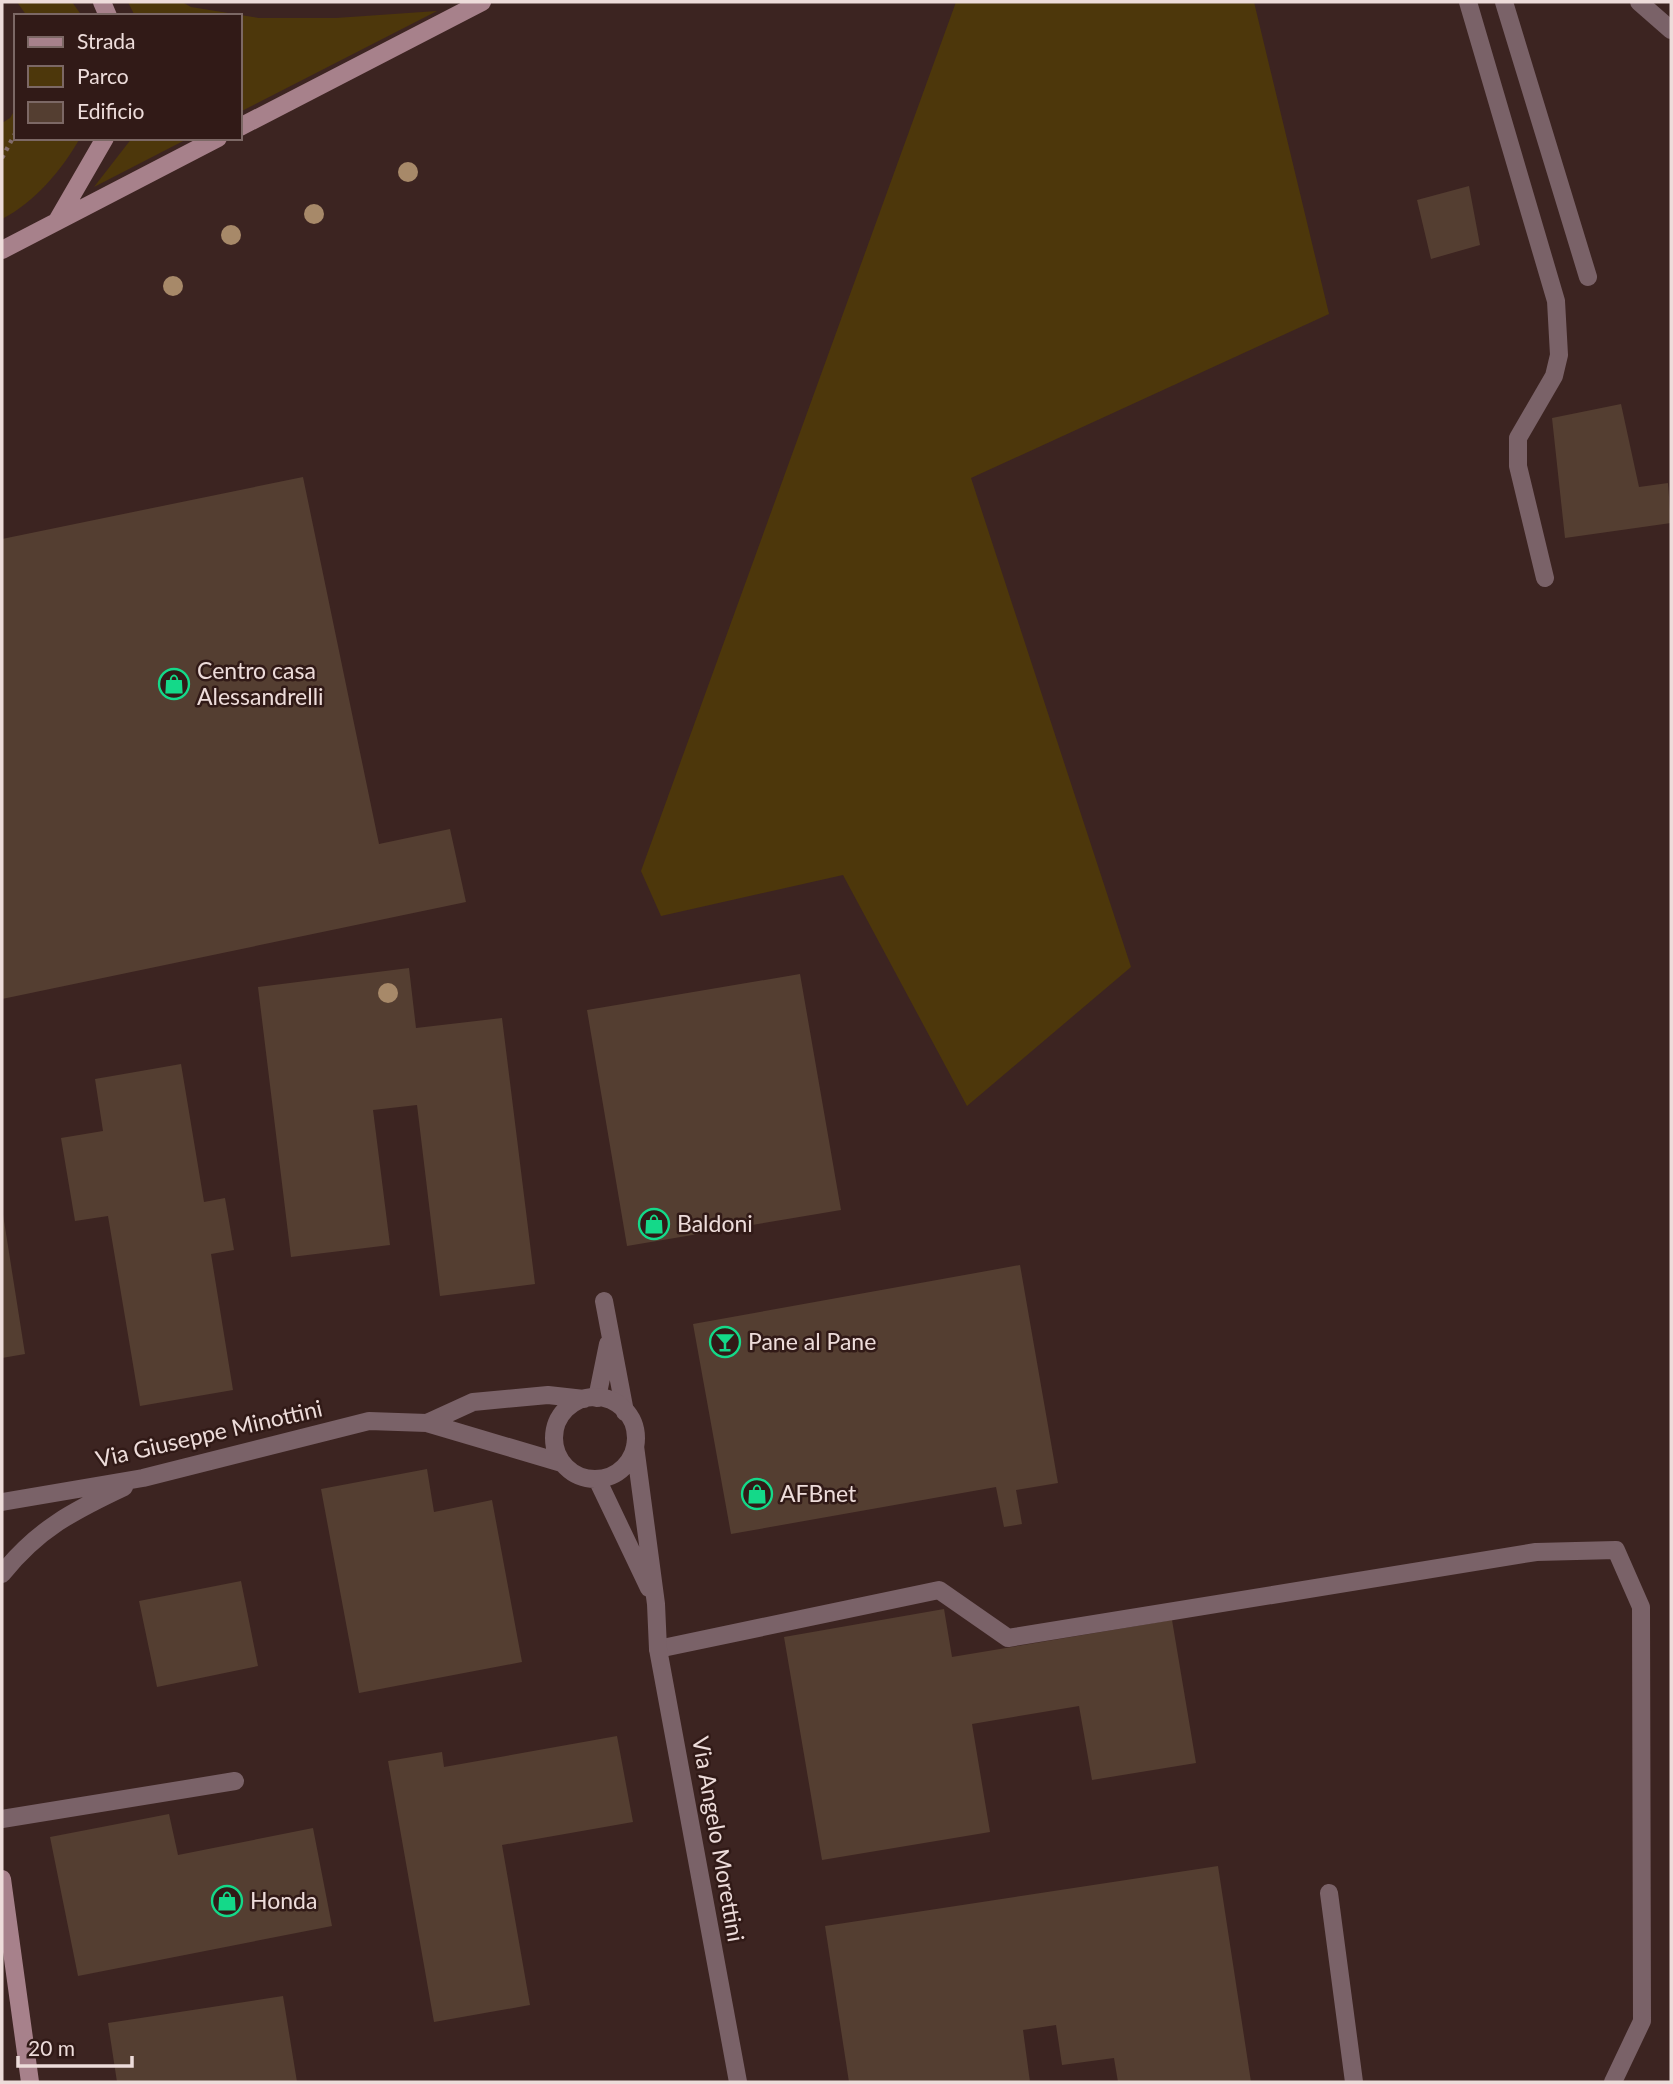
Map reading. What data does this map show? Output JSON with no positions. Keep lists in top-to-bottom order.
{
  "streets": {
    "street": ["Via Giuseppe Minottini", "Via Angelo Morettini"]
  },
  "crossings": [
    ["Via Giuseppe Minottini", "Via Angelo Morettini"]
  ],
  "places": {
    "shop": [
      "Centro casa Alessandrelli",
      "Baldoni",
      "AFBnet",
      "Honda"
    ],
    "bar": ["Pane al Pane"]
  },
  "legend": ["Strada", "Parco", "Edificio"],
  "scale_bar": "20 m"
}
